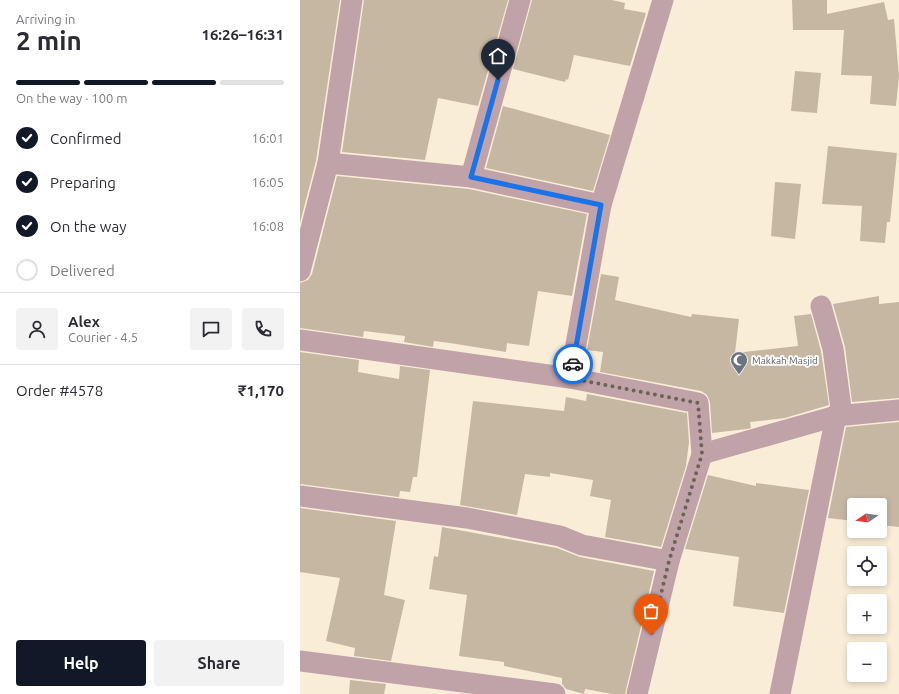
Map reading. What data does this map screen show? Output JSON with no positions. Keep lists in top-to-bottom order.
{
  "places": {
    "mosque": ["Makkah Masjid"]
  },
  "north": "left",
  "page": {
    "heading": ["2 min", "Arriving in", "16:26–16:31"],
    "panel": [
      "Alex",
      "Courier · 4.5",
      "Order #4578",
      "₹1,170"
    ],
    "bar": "On the way · 100 m",
    "list": [
      ["Confirmed", "16:01"],
      ["Preparing", "16:05"],
      ["On the way", "16:08"],
      "Delivered"
    ],
    "map_buttons": ["+", "−"],
    "buttons": ["Help", "Share"]
  }
}
